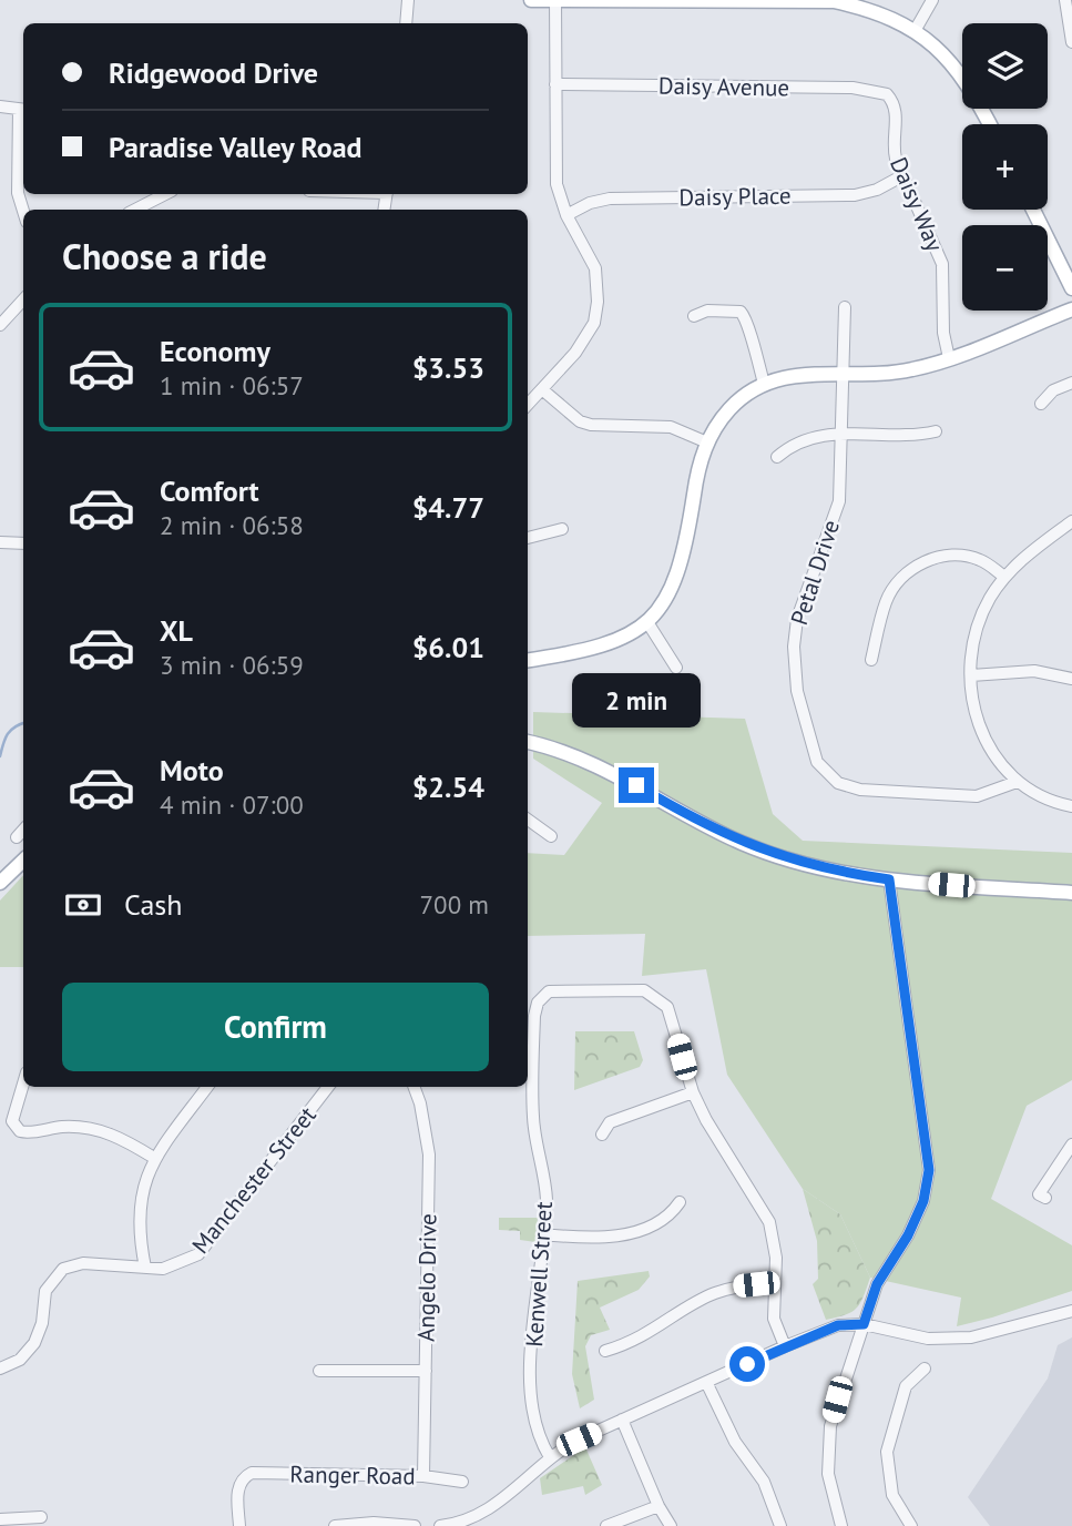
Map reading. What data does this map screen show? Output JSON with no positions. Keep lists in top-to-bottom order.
{
  "streets": {
    "street": [
      "Daisy Avenue",
      "Daisy Place",
      "Daisy Way",
      "Petal Drive",
      "Manchester Street",
      "Kenwell Street",
      "Angelo Drive",
      "Ranger Road"
    ]
  },
  "crossings": [
    ["Daisy Avenue", "Daisy Way"],
    ["Daisy Place", "Daisy Way"],
    ["Angelo Drive", "Ranger Road"]
  ],
  "page": {
    "map_buttons": ["+", "−"],
    "banner": ["Ridgewood Drive", "Paradise Valley Road"],
    "heading": "Choose a ride",
    "list": [
      {
        "name": "Economy",
        "note": "1 min · 06:57",
        "value": "$3.53"
      },
      {
        "name": "Comfort",
        "note": "2 min · 06:58",
        "value": "$4.77"
      },
      {
        "name": "XL",
        "note": "3 min · 06:59",
        "value": "$6.01"
      },
      {
        "name": "Moto",
        "note": "4 min · 07:00",
        "value": "$2.54"
      }
    ],
    "bubble": "2 min",
    "pay": ["Cash", "700 m"],
    "buttons": "Confirm"
  }
}
